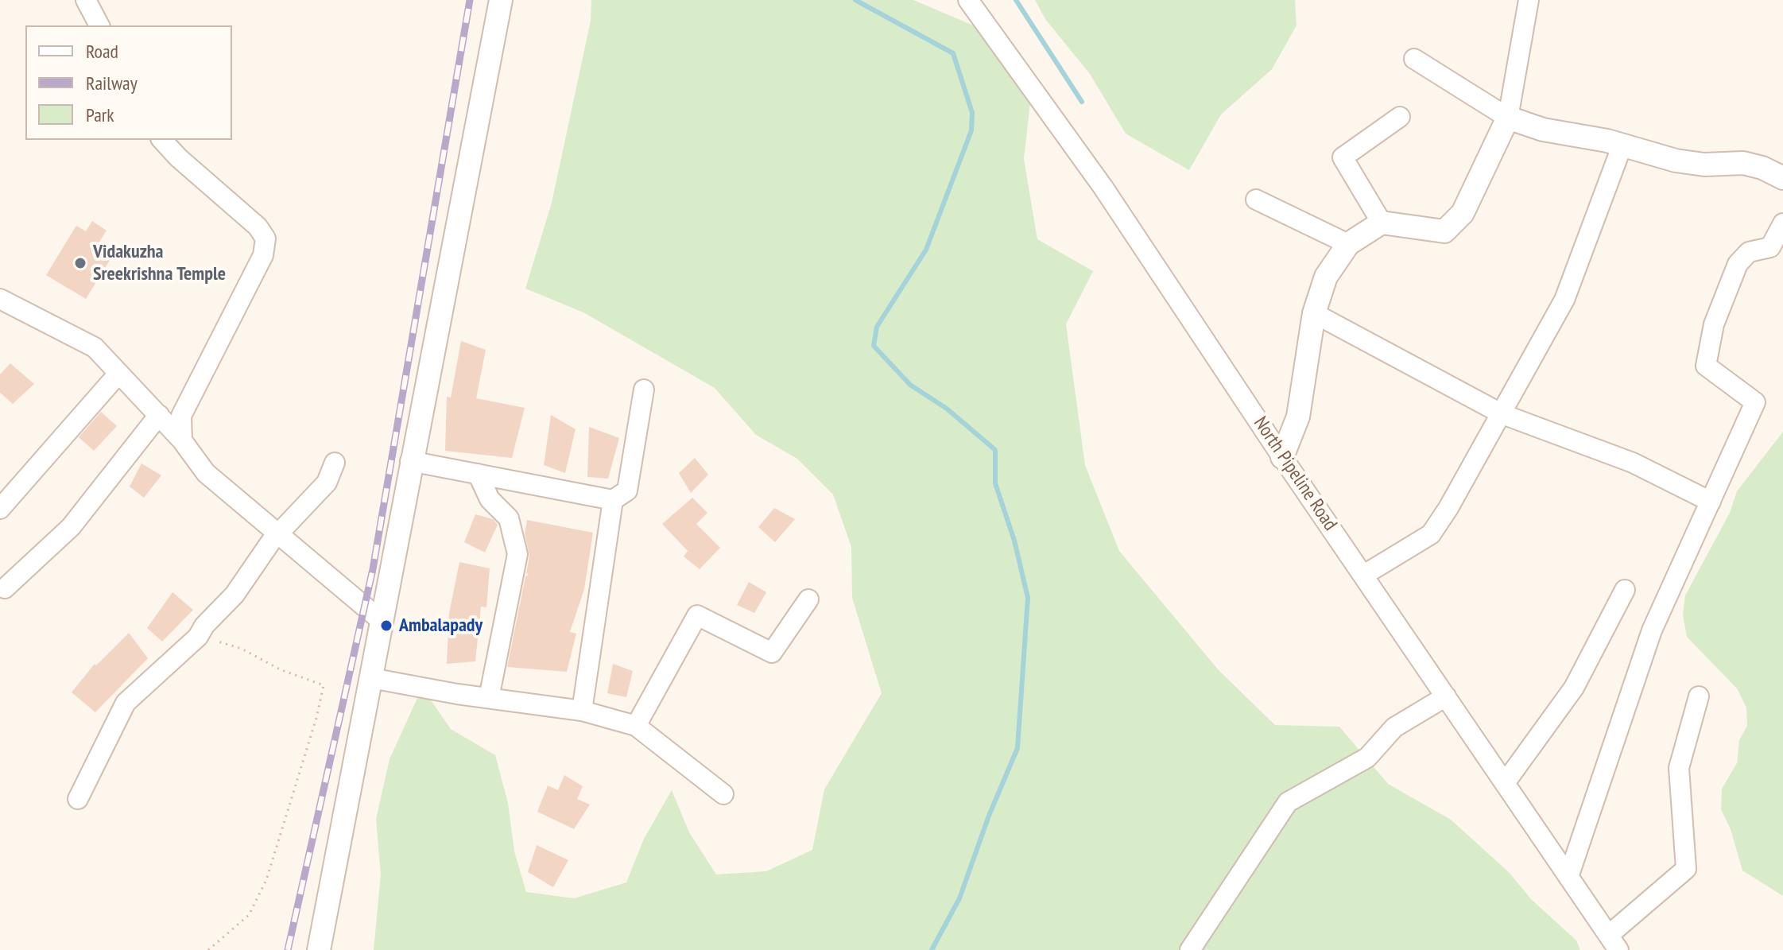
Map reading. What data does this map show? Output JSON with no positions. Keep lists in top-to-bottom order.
{
  "streets": {
    "street": ["North Pipeline Road"]
  },
  "places": ["Vidakuzha Sreekrishna Temple", "Ambalapady"],
  "legend": ["Road", "Railway", "Park"]
}
